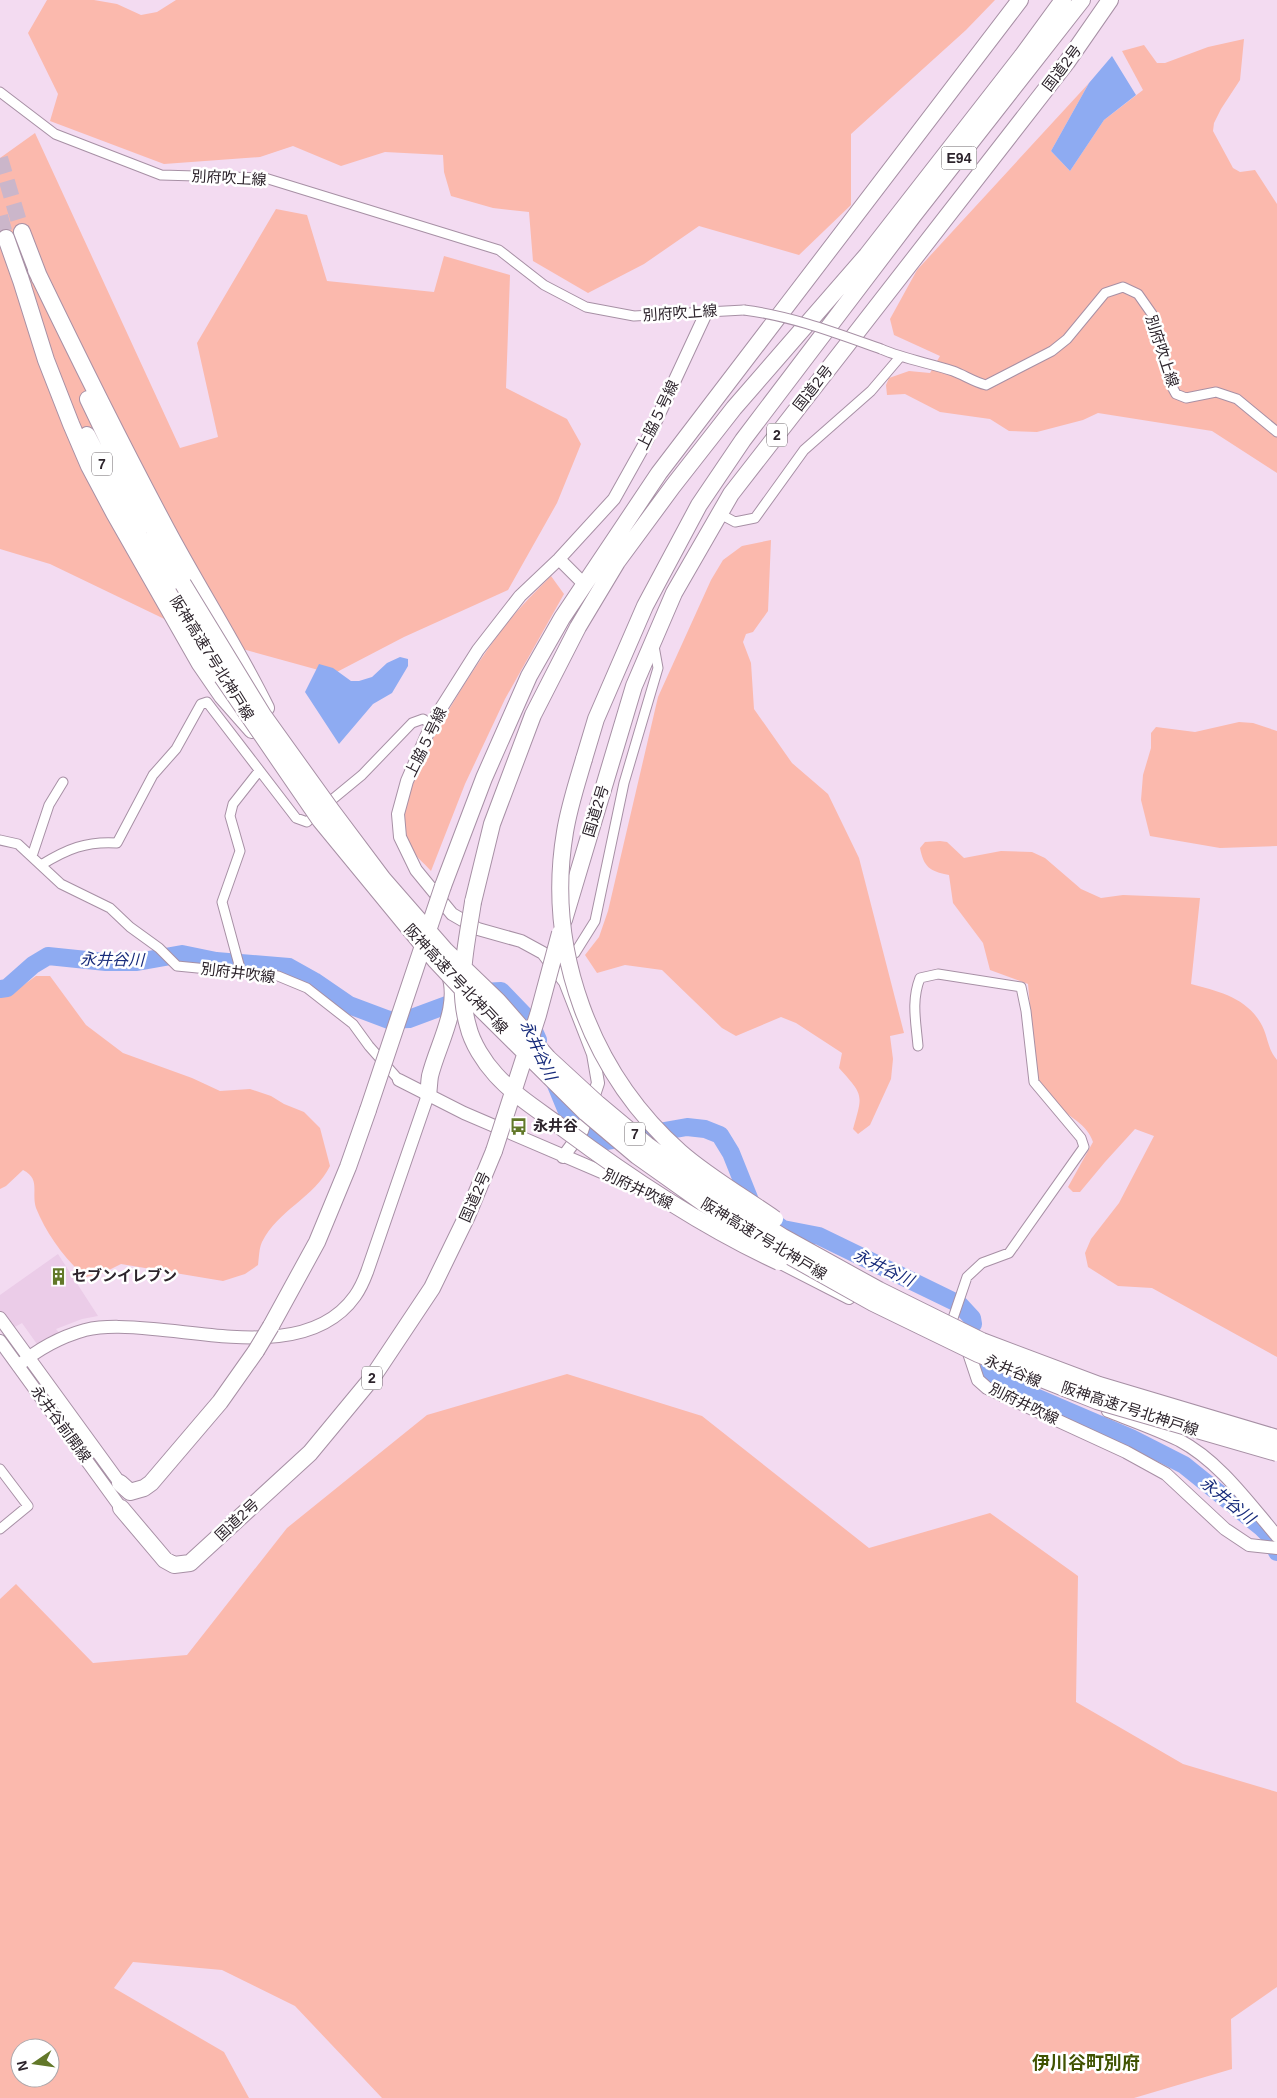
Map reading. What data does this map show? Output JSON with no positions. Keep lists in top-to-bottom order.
{
  "streets": {
    "highway": [
      "国道2号",
      "E94",
      "2",
      "7",
      "阪神高速7号北神戸線"
    ],
    "street": [
      "別府吹上線",
      "上脇５号線",
      "別府井吹線",
      "永井谷線",
      "永井谷前開線"
    ]
  },
  "crossings": [
    ["国道2号", "永井谷前開線"],
    ["E94", "阪神高速7号北神戸線"],
    ["別府吹上線", "上脇５号線"],
    ["上脇５号線", "別府井吹線"],
    ["別府井吹線", "永井谷線"]
  ],
  "districts": ["伊川谷町別府"],
  "water": ["永井谷川"],
  "places": {
    "bus stop": ["永井谷"],
    "building": ["セブンイレブン"]
  },
  "north": "left"
}
